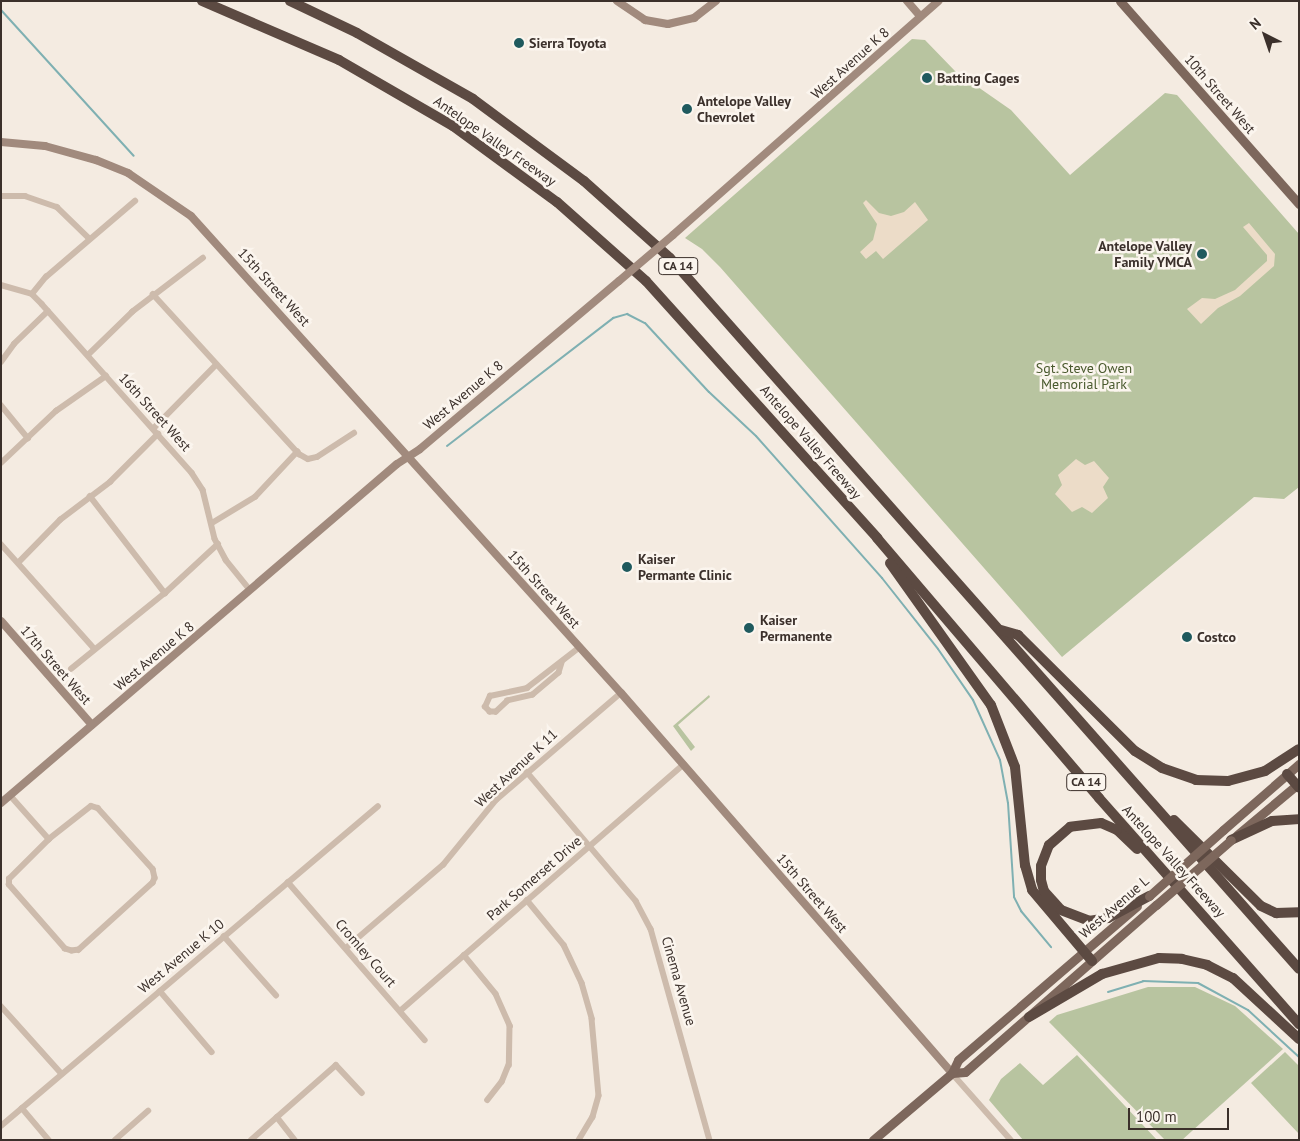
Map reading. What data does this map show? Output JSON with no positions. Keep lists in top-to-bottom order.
{
  "streets": {
    "highway": ["Antelope Valley Freeway", "CA 14"],
    "main road": ["10th Street West", "West Avenue L"],
    "street": [
      "West Avenue K 8",
      "15th Street West",
      "16th Street West",
      "17th Street West",
      "West Avenue K 11",
      "Park Somerset Drive",
      "Cromley Court",
      "West Avenue K 10",
      "Cinema Avenue"
    ]
  },
  "crossings": [
    ["West Avenue K 8", "15th Street West"],
    ["West Avenue K 8", "16th Street West"],
    ["West Avenue K 8", "17th Street West"],
    ["15th Street West", "West Avenue K 11"],
    ["15th Street West", "Park Somerset Drive"],
    ["15th Street West", "West Avenue L"],
    ["West Avenue K 11", "Cromley Court"],
    ["West Avenue K 11", "Cinema Avenue"],
    ["Park Somerset Drive", "Cromley Court"],
    ["Park Somerset Drive", "Cinema Avenue"],
    ["Cromley Court", "West Avenue K 10"]
  ],
  "parks": ["Sgt. Steve Owen Memorial Park"],
  "places": [
    "Sierra Toyota",
    "Batting Cages",
    "Antelope Valley Chevrolet",
    "Antelope Valley Family YMCA",
    "Kaiser Permante Clinic",
    "Kaiser Permanente",
    "Costco"
  ],
  "scale_bar": "100 m",
  "north": "top left"
}
